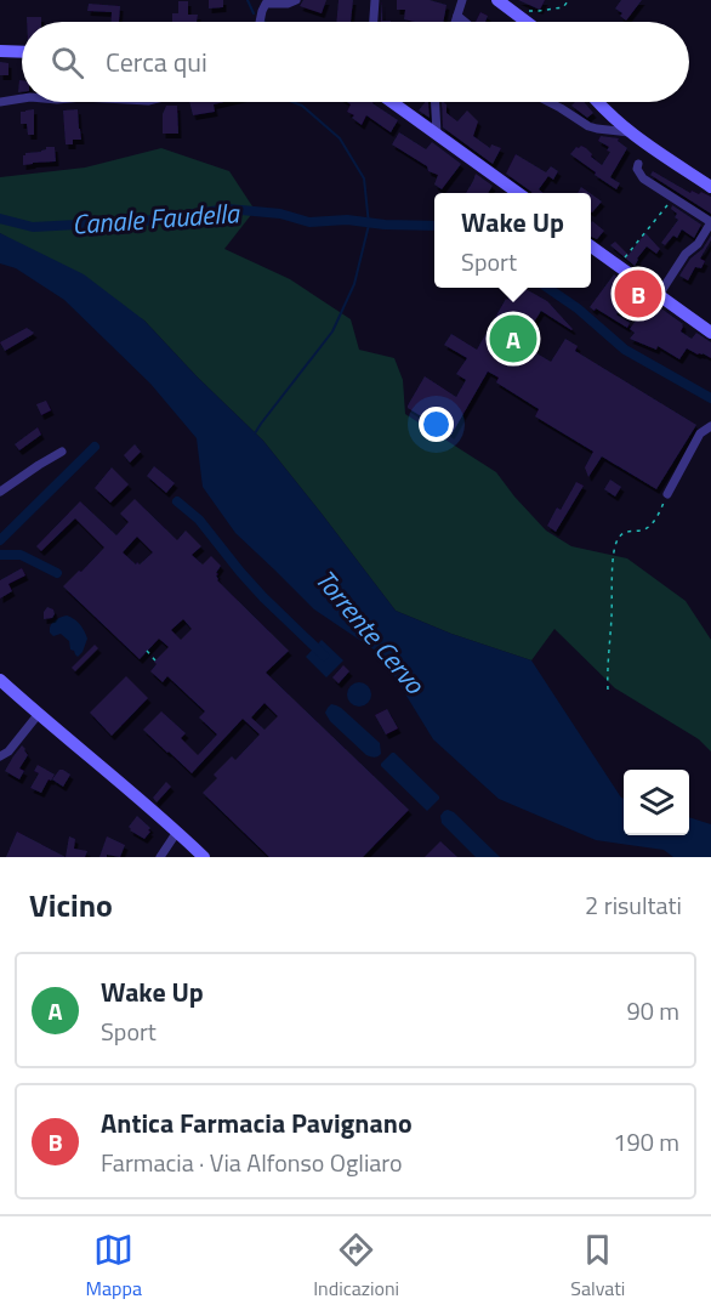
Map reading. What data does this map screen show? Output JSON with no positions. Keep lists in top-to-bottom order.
{
  "water": ["Canale Faudella", "Torrente Cervo"],
  "page": {
    "search": "Cerca qui",
    "popup": ["Wake Up", "Sport"],
    "pins": ["B", "A"],
    "heading": ["Vicino", "2 risultati"],
    "list": [
      {
        "mark": "A",
        "name": "Wake Up",
        "note": "Sport",
        "value": "90 m"
      },
      {
        "mark": "B",
        "name": "Antica Farmacia Pavignano",
        "note": "Farmacia · Via Alfonso Ogliaro",
        "value": "190 m"
      }
    ],
    "nav": ["Mappa", "Indicazioni", "Salvati"]
  }
}
